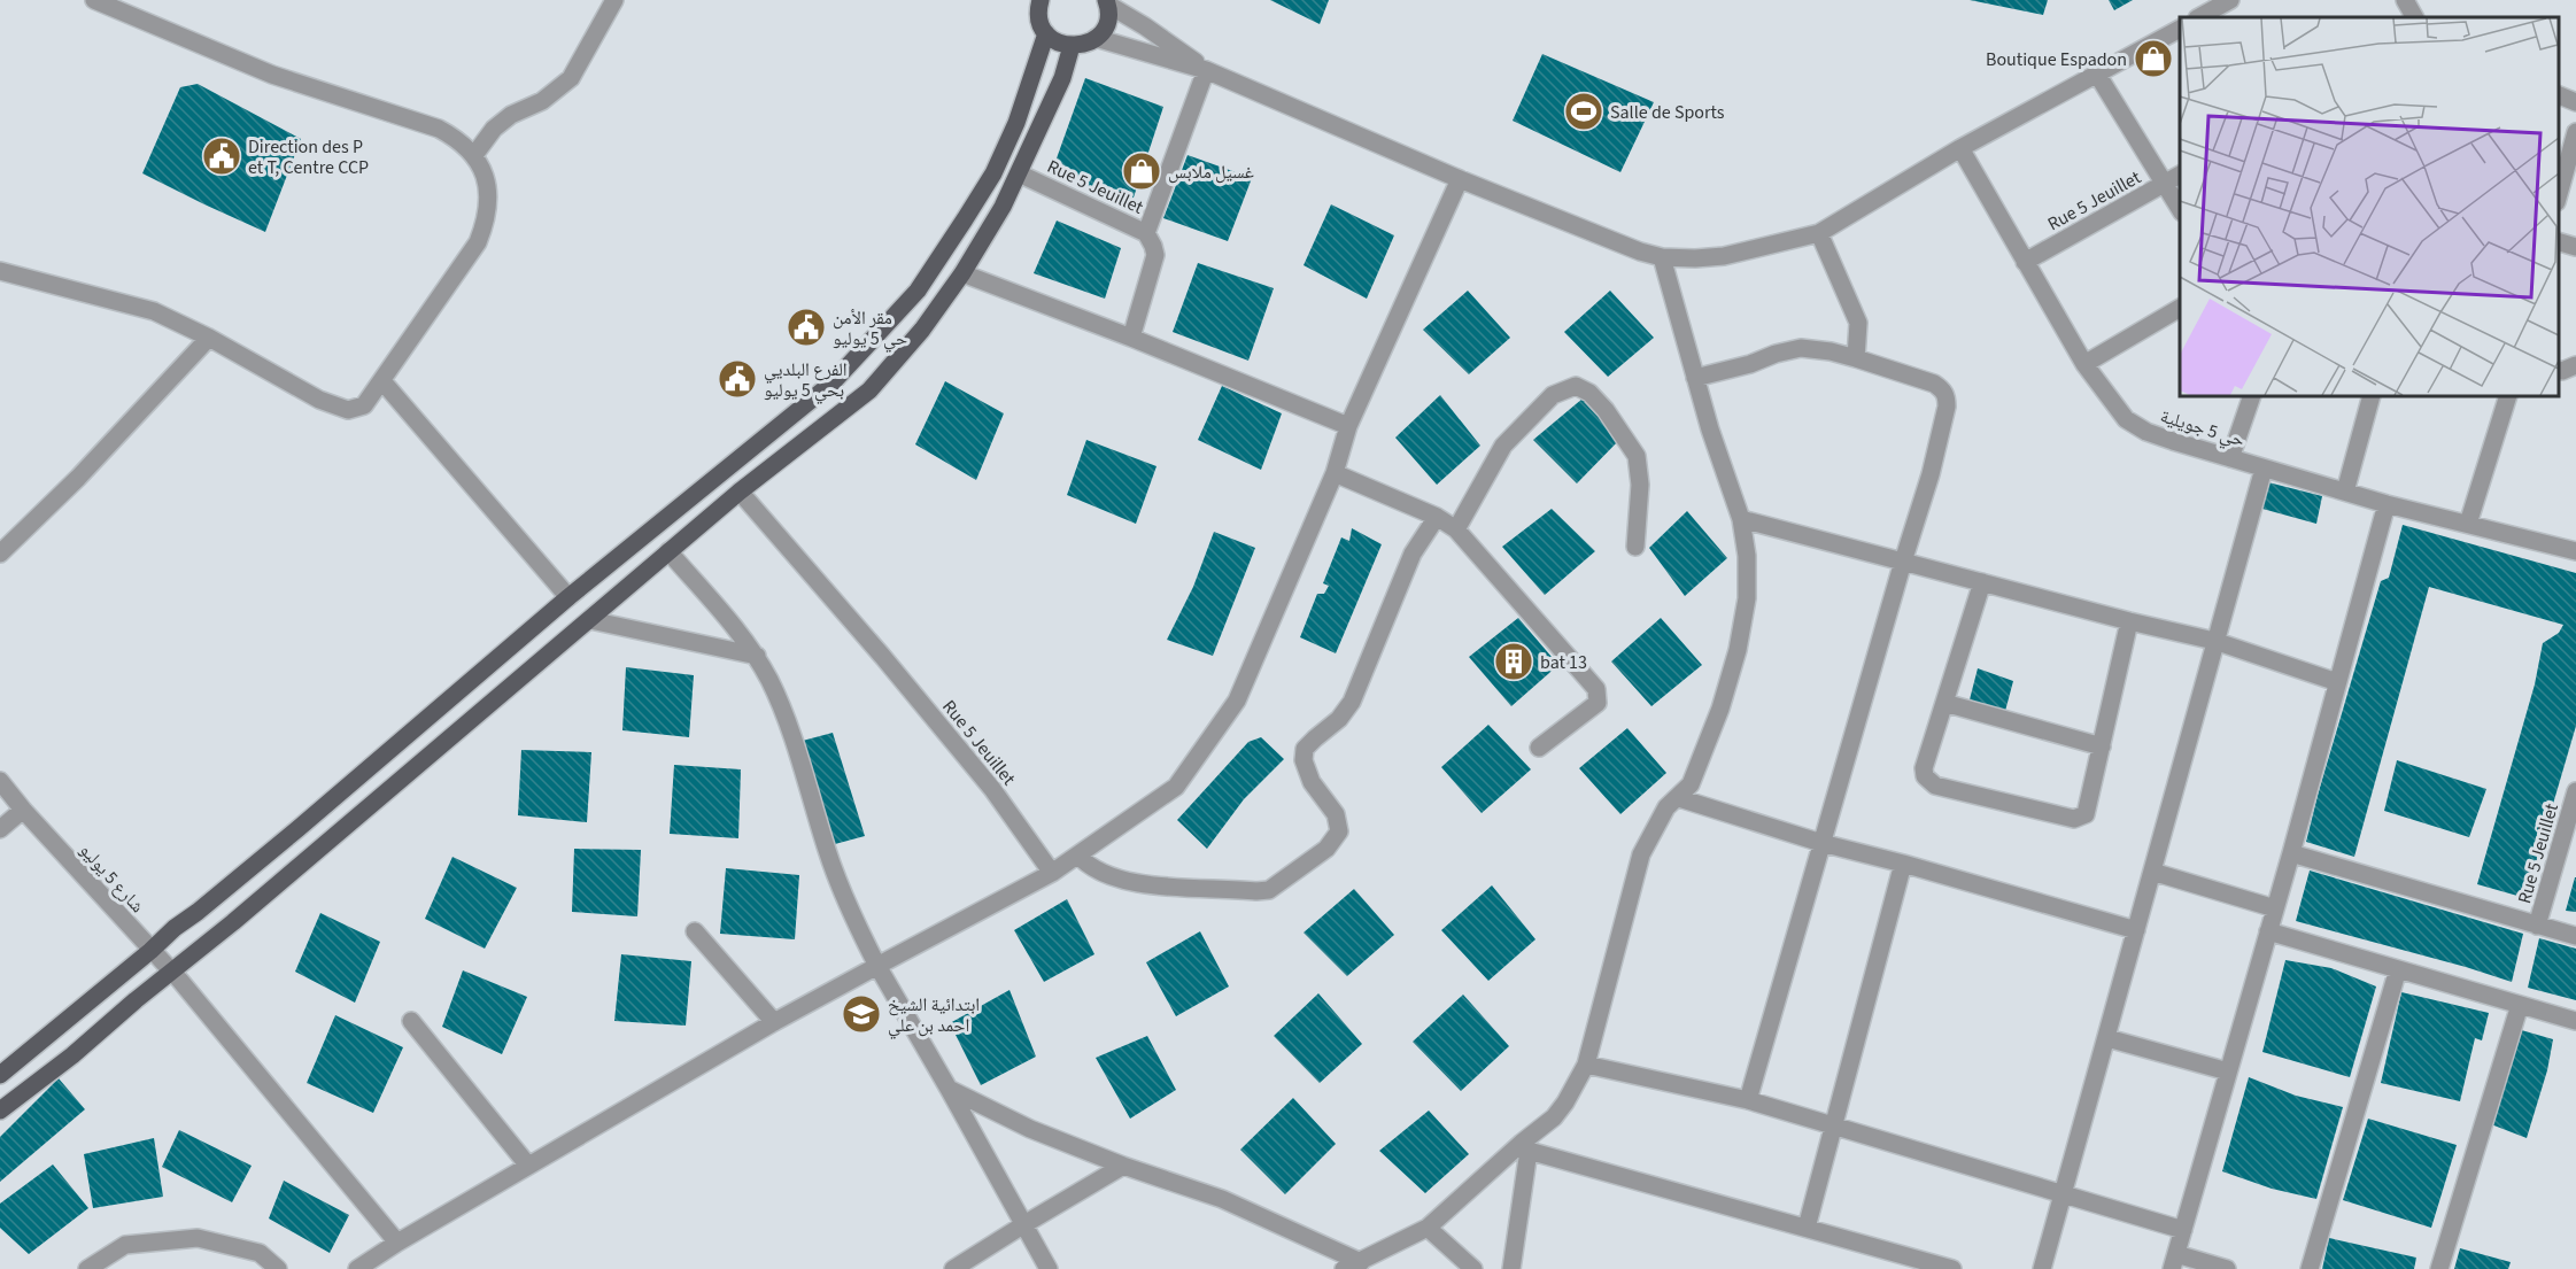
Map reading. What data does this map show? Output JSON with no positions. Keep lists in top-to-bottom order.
{
  "streets": {
    "street": ["Rue 5 Jeuillet", "حي 5 جويلية", "شارع 5 يوليو"]
  },
  "crossings": [
    ["Rue 5 Jeuillet", "حي 5 جويلية"]
  ],
  "places": {
    "shop": ["Boutique Espadon", "غسيل ملابس"],
    "sports": ["Salle de Sports"],
    "public building": ["Direction des P et T, Centre CCP", "مقر الأمن حي 5 يوليو", "الفرع البلديي بحي 5 يوليو"],
    "building": ["bat 13"],
    "school or university": ["ابتدائية الشيخ احمد بن علي"]
  }
}
